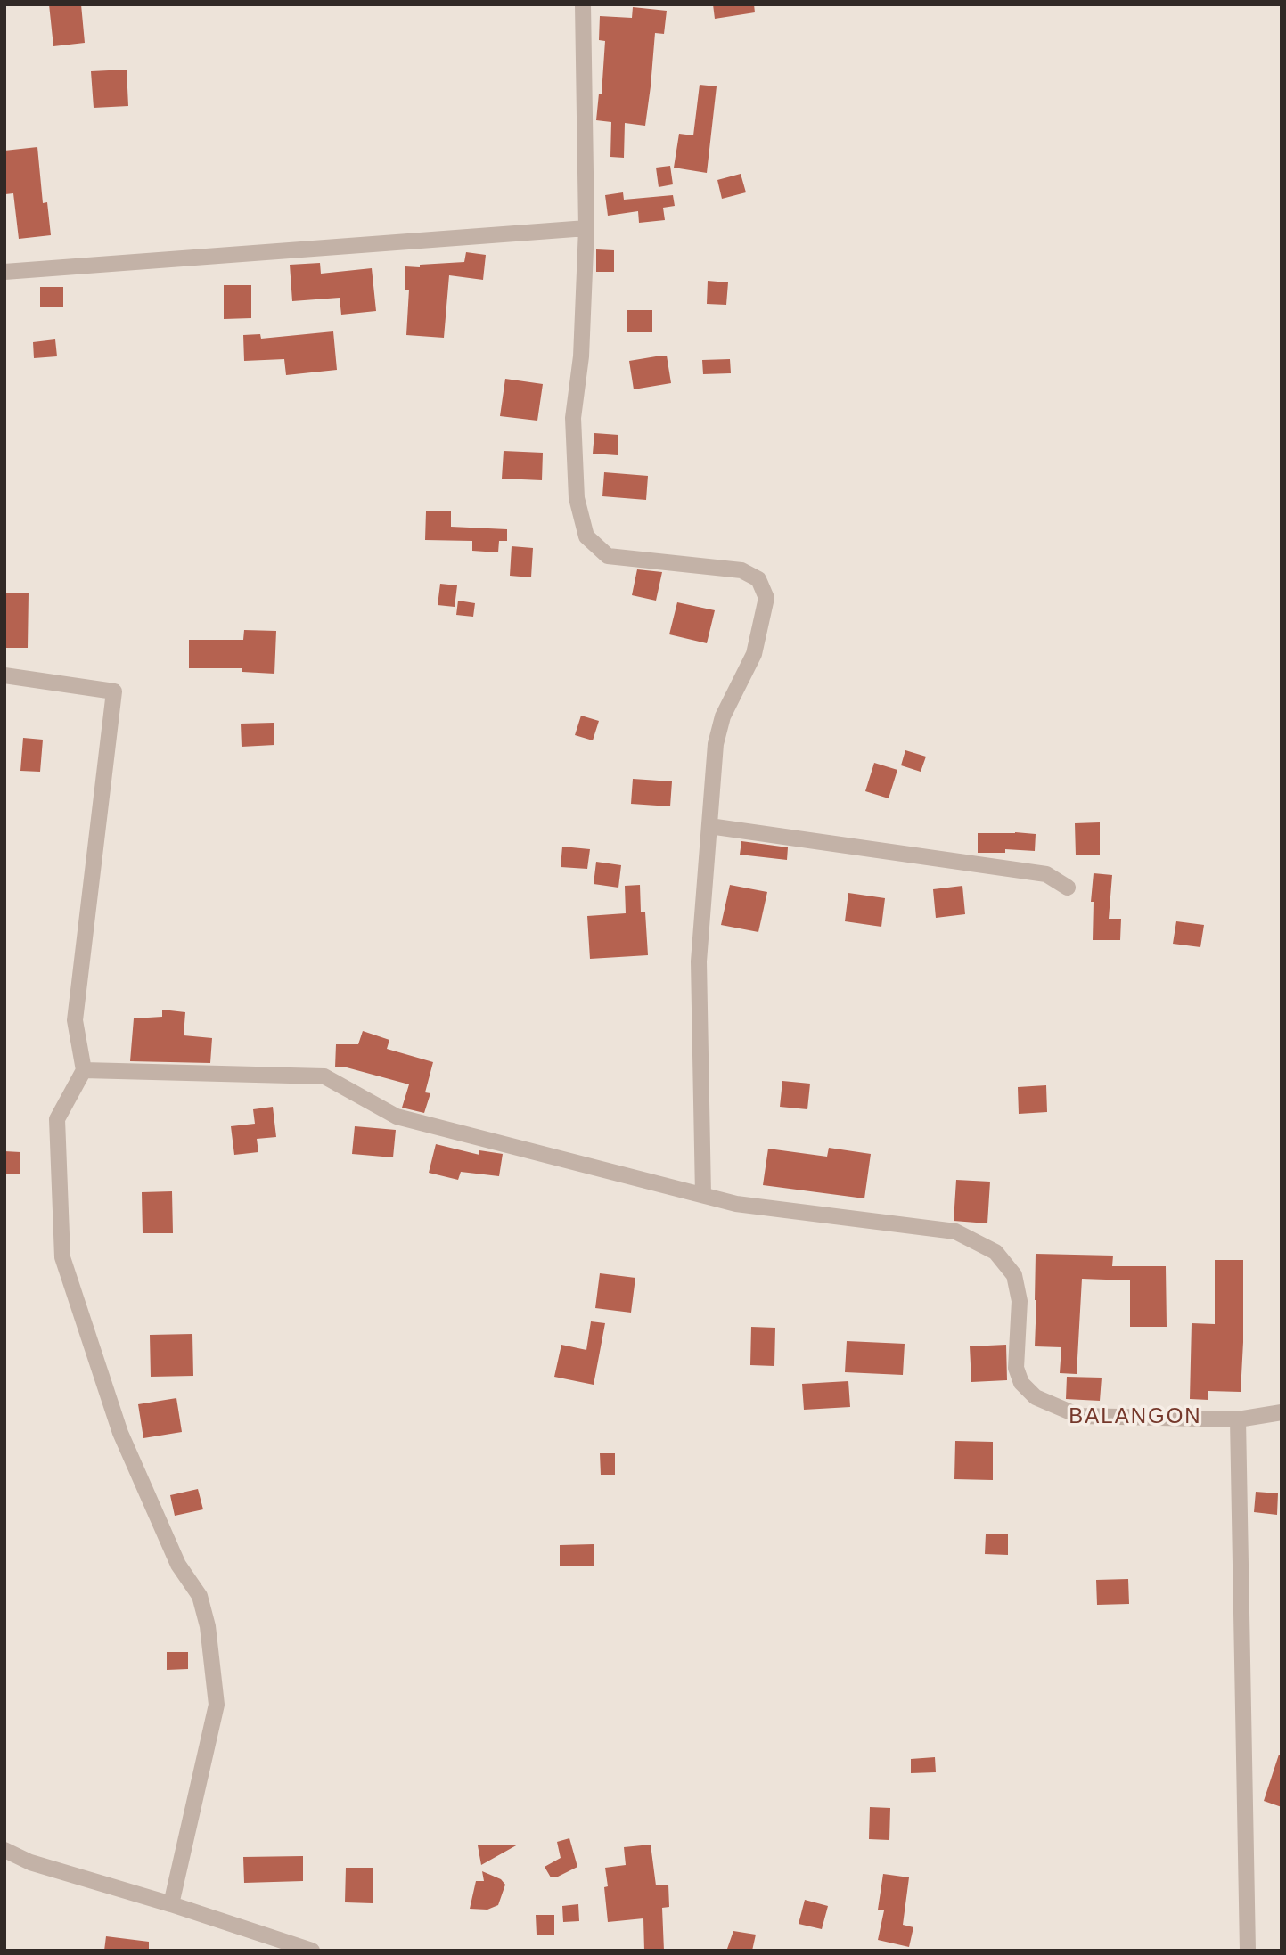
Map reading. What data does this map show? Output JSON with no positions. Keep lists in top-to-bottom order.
{
  "districts": ["BALANGON"]
}
